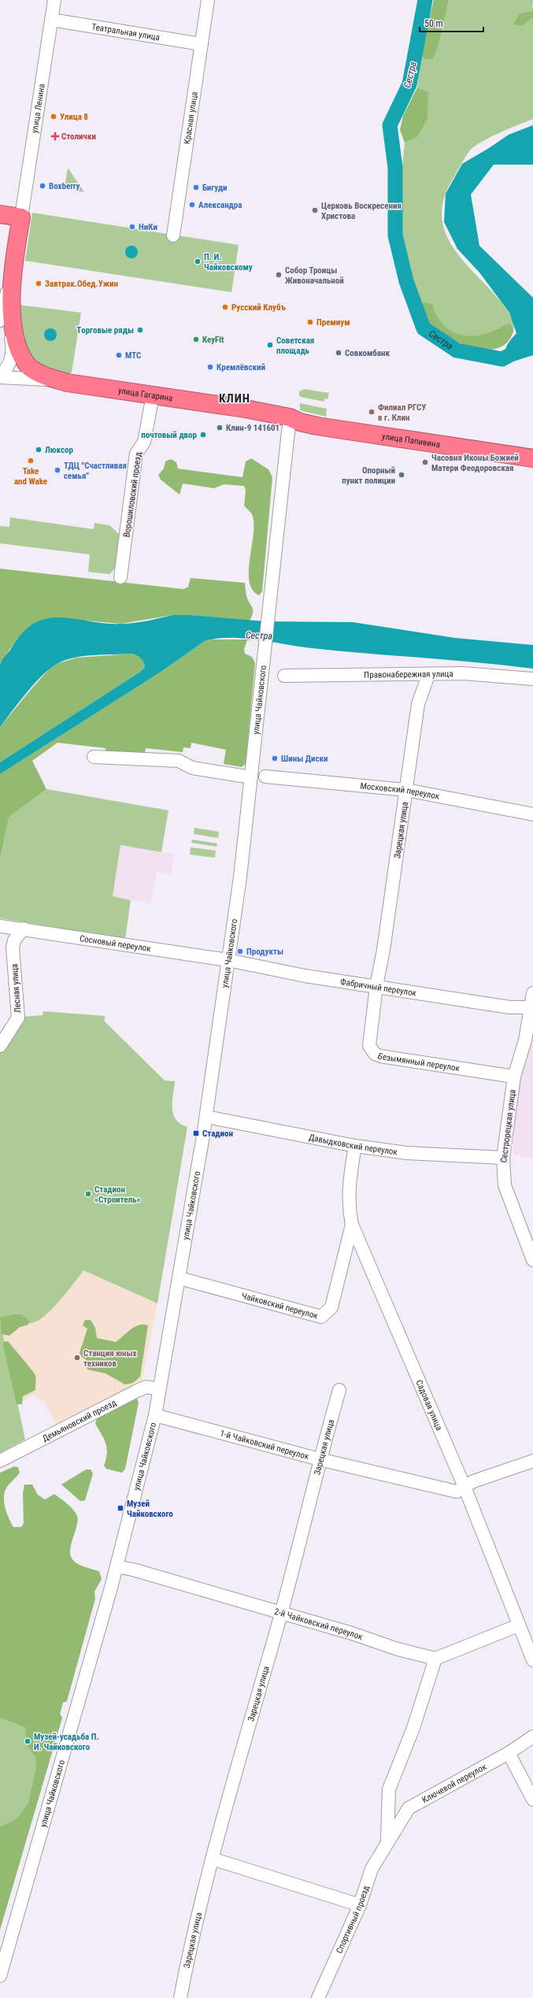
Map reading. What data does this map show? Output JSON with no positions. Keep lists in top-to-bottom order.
{
  "streets": {
    "highway": ["улица Гагарина", "улица Папивина"],
    "street": [
      "Театральная улица",
      "улица Ленина",
      "Красная улица",
      "Ворошиловский проезд",
      "Правонабережная улица",
      "улица Чайковского",
      "Московский переулок",
      "Зарецкая улица",
      "Сосновый переулок",
      "Фабричный переулок",
      "Лесная улица",
      "Безымянный переулок",
      "Сестрорецкая улица",
      "Давыдковский переулок",
      "Чайковский переулок",
      "Садовая улица",
      "Демьяновский проезд",
      "1-й Чайковский переулок",
      "2-й Чайковский переулок",
      "Ключевой переулок",
      "Спортивный проезд"
    ]
  },
  "crossings": [
    ["Театральная улица", "улица Ленина"],
    ["Театральная улица", "Красная улица"],
    ["улица Гагарина", "улица Папивина"],
    ["улица Гагарина", "Ворошиловский проезд"],
    ["улица Гагарина", "улица Чайковского"],
    ["улица Папивина", "улица Чайковского"],
    ["Правонабережная улица", "Зарецкая улица"],
    ["улица Чайковского", "Сосновый переулок"],
    ["улица Чайковского", "Фабричный переулок"],
    ["улица Чайковского", "Давыдковский переулок"],
    ["улица Чайковского", "Чайковский переулок"],
    ["улица Чайковского", "Демьяновский проезд"],
    ["улица Чайковского", "1-й Чайковский переулок"],
    ["улица Чайковского", "2-й Чайковский переулок"],
    ["Московский переулок", "Зарецкая улица"],
    ["Зарецкая улица", "Фабричный переулок"],
    ["Зарецкая улица", "Безымянный переулок"],
    ["Зарецкая улица", "1-й Чайковский переулок"],
    ["Зарецкая улица", "2-й Чайковский переулок"],
    ["Сосновый переулок", "Фабричный переулок"],
    ["Сосновый переулок", "Лесная улица"],
    ["Фабричный переулок", "Безымянный переулок"],
    ["Фабричный переулок", "Сестрорецкая улица"],
    ["Безымянный переулок", "Сестрорецкая улица"],
    ["Сестрорецкая улица", "Давыдковский переулок"],
    ["Давыдковский переулок", "Садовая улица"],
    ["Чайковский переулок", "Садовая улица"],
    ["Садовая улица", "1-й Чайковский переулок"],
    ["Ключевой переулок", "Спортивный проезд"]
  ],
  "districts": ["КЛИН"],
  "water": ["Сестра"],
  "places": {
    "other": [
      "Улица 8",
      "Boxberry",
      "Бигуди",
      "Александра",
      "Церковь Воскресения Христова",
      "НиКи",
      "П. И. Чайковскому",
      "Собор Троицы Живоначальной",
      "Завтрак.Обед.Ужин",
      "Русский Клубъ",
      "Премиум",
      "Tорговые ряды",
      "KeyFit",
      "Советская площадь",
      "Совкомбанк",
      "МТС",
      "Кремлёвский",
      "Филиал РГСУ в г. Клин",
      "Клин-9 141601",
      "почтовый двор",
      "Люксор",
      "Take and Wake",
      "Часовня Иконы Божией Матери Феодоровская",
      "ТДЦ \"Счастливая семья\"",
      "Опорный пункт полиции",
      "Шины Диски",
      "Продукты",
      "Стадион «Строитель»",
      "Станция юных техников",
      "Музей-усадьба П. И. Чайковского"
    ],
    "health": ["Столички"],
    "transit": ["Стадион", "Музей Чайковского"]
  },
  "scale_bar": "50 m"
}
